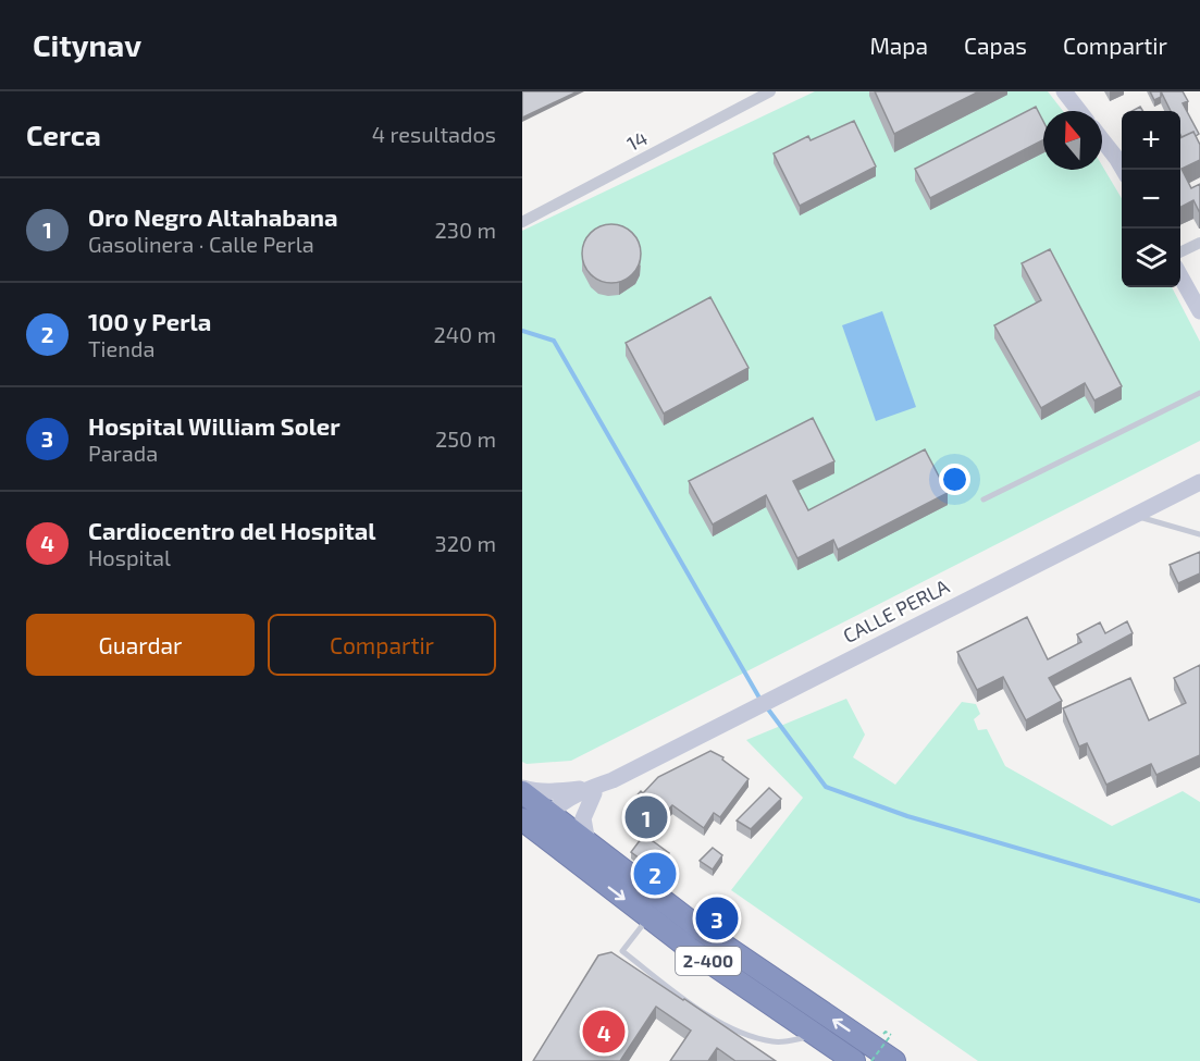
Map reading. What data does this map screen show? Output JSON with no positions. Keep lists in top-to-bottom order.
{
  "streets": {
    "highway": ["2-400"],
    "main road": ["CALLE PERLA"],
    "street": ["14"]
  },
  "crossings": [
    ["CALLE PERLA", "2-400"]
  ],
  "north": "top",
  "page": {
    "header": "Citynav",
    "nav": ["Mapa", "Capas", "Compartir"],
    "heading": ["Cerca", "4 resultados"],
    "map_buttons": ["+", "−"],
    "list": [
      {
        "mark": "1",
        "name": "Oro Negro Altahabana",
        "note": "Gasolinera · Calle Perla",
        "value": "230 m"
      },
      {
        "mark": "2",
        "name": "100 y Perla",
        "note": "Tienda",
        "value": "240 m"
      },
      {
        "mark": "3",
        "name": "Hospital William Soler",
        "note": "Parada",
        "value": "250 m"
      },
      {
        "mark": "4",
        "name": "Cardiocentro del Hospital",
        "note": "Hospital",
        "value": "320 m"
      }
    ],
    "buttons": ["Guardar", "Compartir"],
    "pins": [
      "1",
      "2",
      "3",
      "4"
    ]
  }
}
